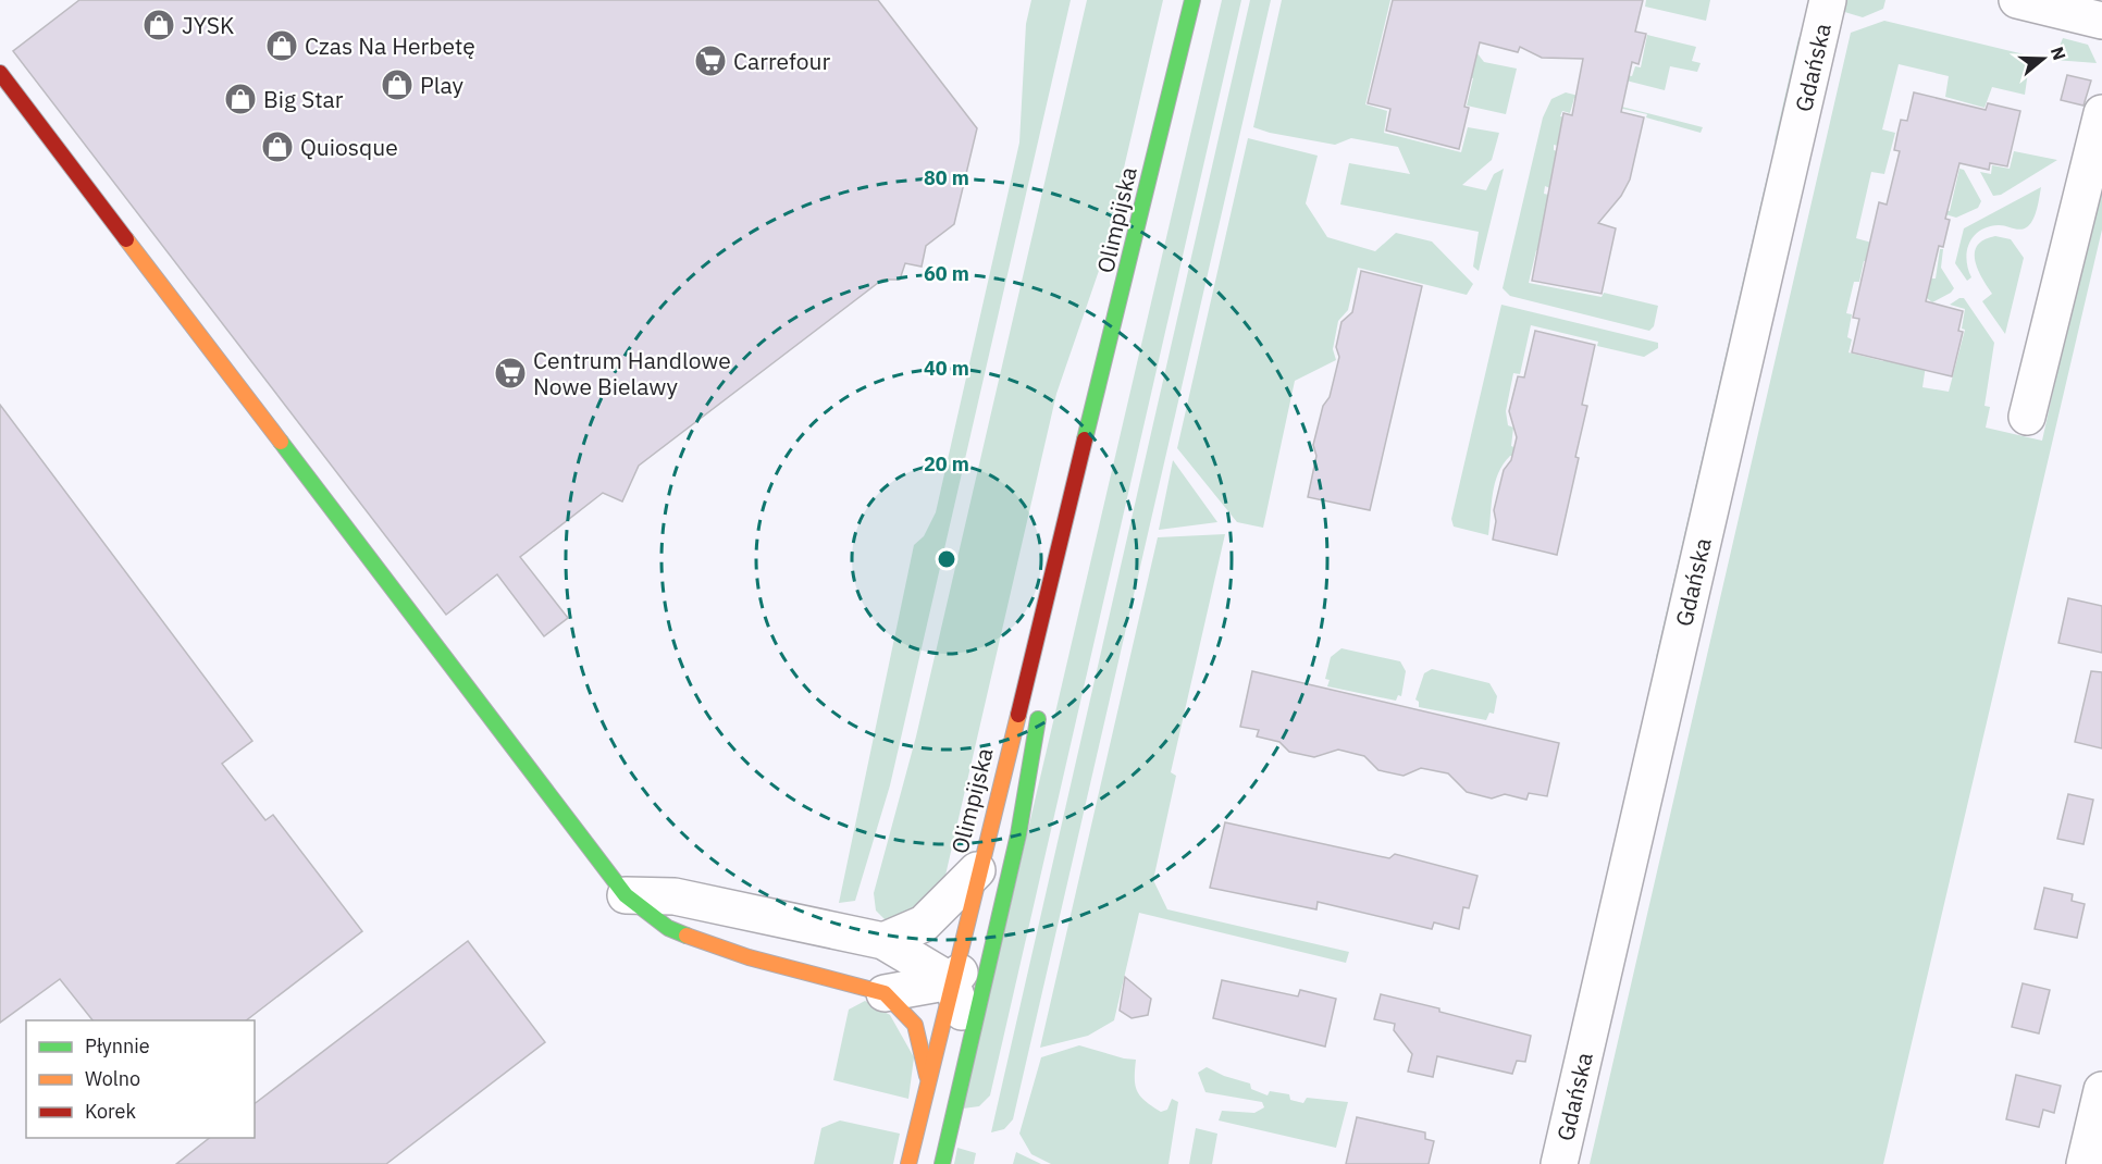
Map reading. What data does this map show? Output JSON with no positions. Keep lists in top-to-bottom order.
{
  "streets": {
    "main road": ["Olimpijska"],
    "street": ["Gdańska"]
  },
  "places": {
    "shop": [
      "JYSK",
      "Czas Na Herbetę",
      "Play",
      "Big Star",
      "Quiosque"
    ],
    "supermarket": ["Carrefour", "Centrum Handlowe Nowe Bielawy"]
  },
  "legend": ["Płynnie", "Wolno", "Korek"],
  "north": "right",
  "rings": [
    "80 m",
    "60 m",
    "40 m",
    "20 m"
  ]
}
